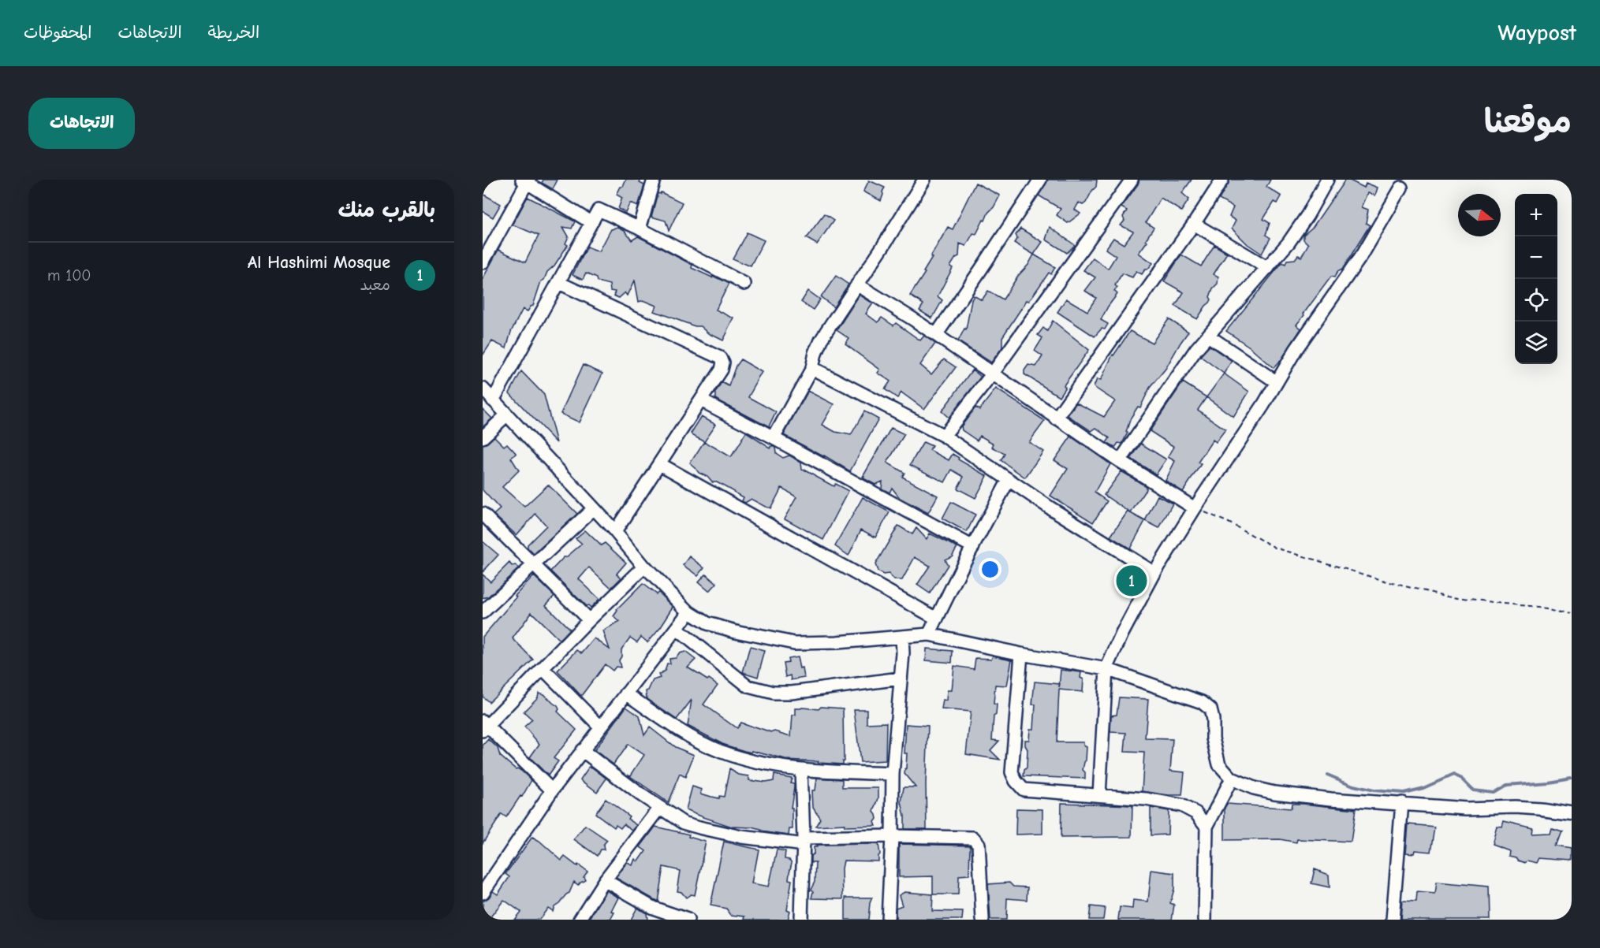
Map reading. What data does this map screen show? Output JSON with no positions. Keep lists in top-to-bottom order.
{
  "north": "right",
  "page": {
    "header": "Waypost",
    "nav": ["الخريطة", "الاتجاهات", "المحفوظات"],
    "title": "موقعنا",
    "buttons": "الاتجاهات",
    "heading": "بالقرب منك",
    "map_buttons": ["+", "−"],
    "list": [
      {
        "mark": "1",
        "name": "Al Hashimi Mosque",
        "note": "معبد",
        "value": "100 m"
      }
    ],
    "pins": "1"
  }
}
